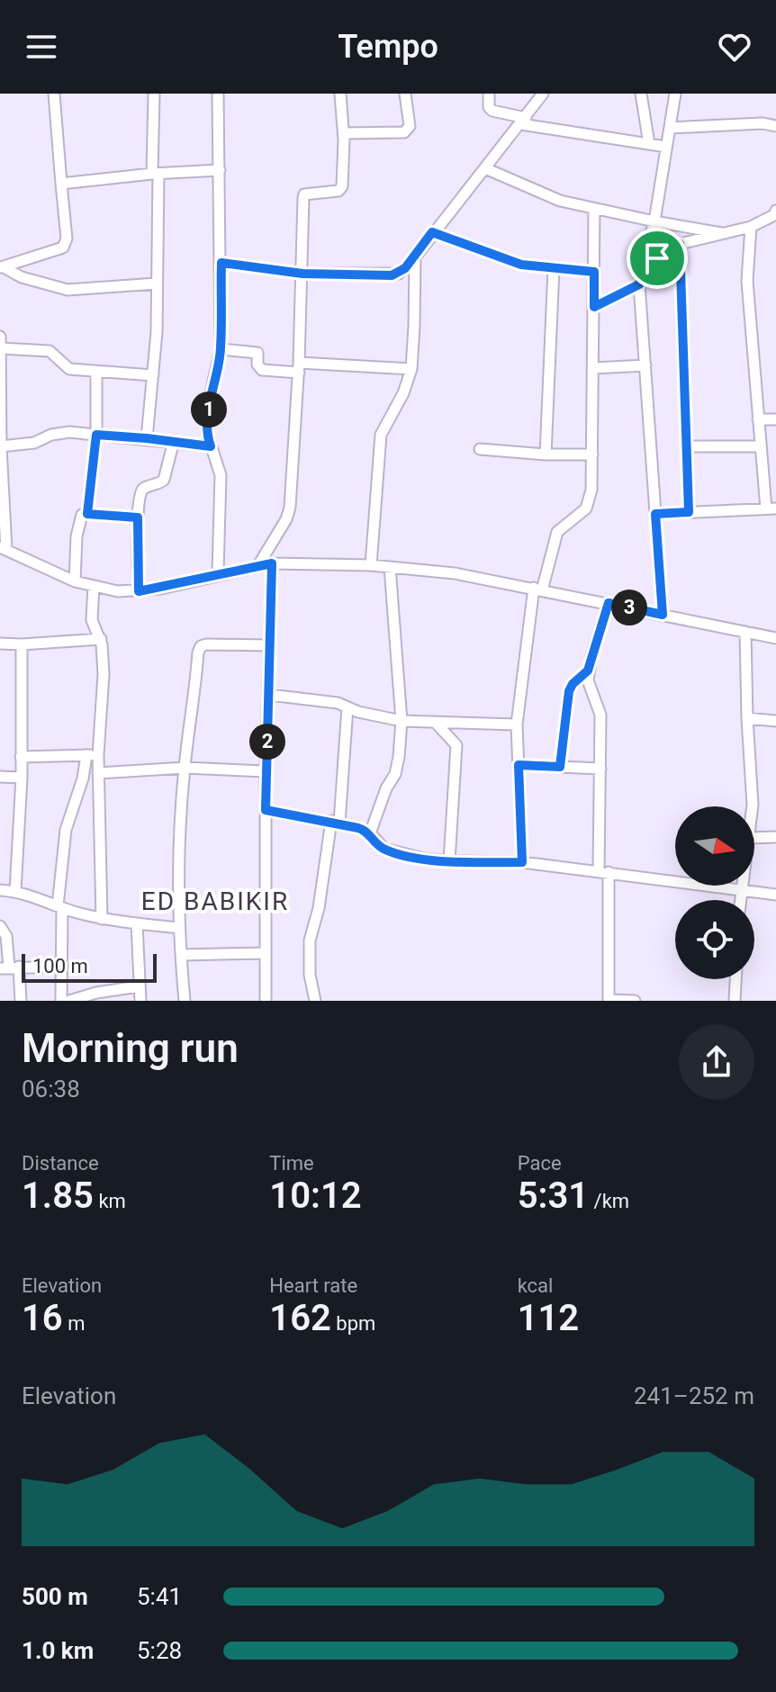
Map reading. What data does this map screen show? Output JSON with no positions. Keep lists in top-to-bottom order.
{
  "districts": ["ED BABIKIR"],
  "scale_bar": "100 m",
  "north": "right",
  "page": {
    "header": "Tempo",
    "pins": ["1", "3", "2"],
    "scale": "100 m",
    "heading": ["Morning run", "06:38"],
    "stats": [
      ["Distance", "1.85 km"],
      ["Time", "10:12"],
      ["Pace", "5:31 /km"],
      ["Elevation", "16 m"],
      ["Heart rate", "162 bpm"],
      ["kcal", "112"]
    ],
    "chart": ["Elevation", "241–252 m"],
    "list": [
      {
        "name": "500 m",
        "note": "5:41"
      },
      {
        "name": "1.0 km",
        "note": "5:28"
      }
    ]
  }
}
